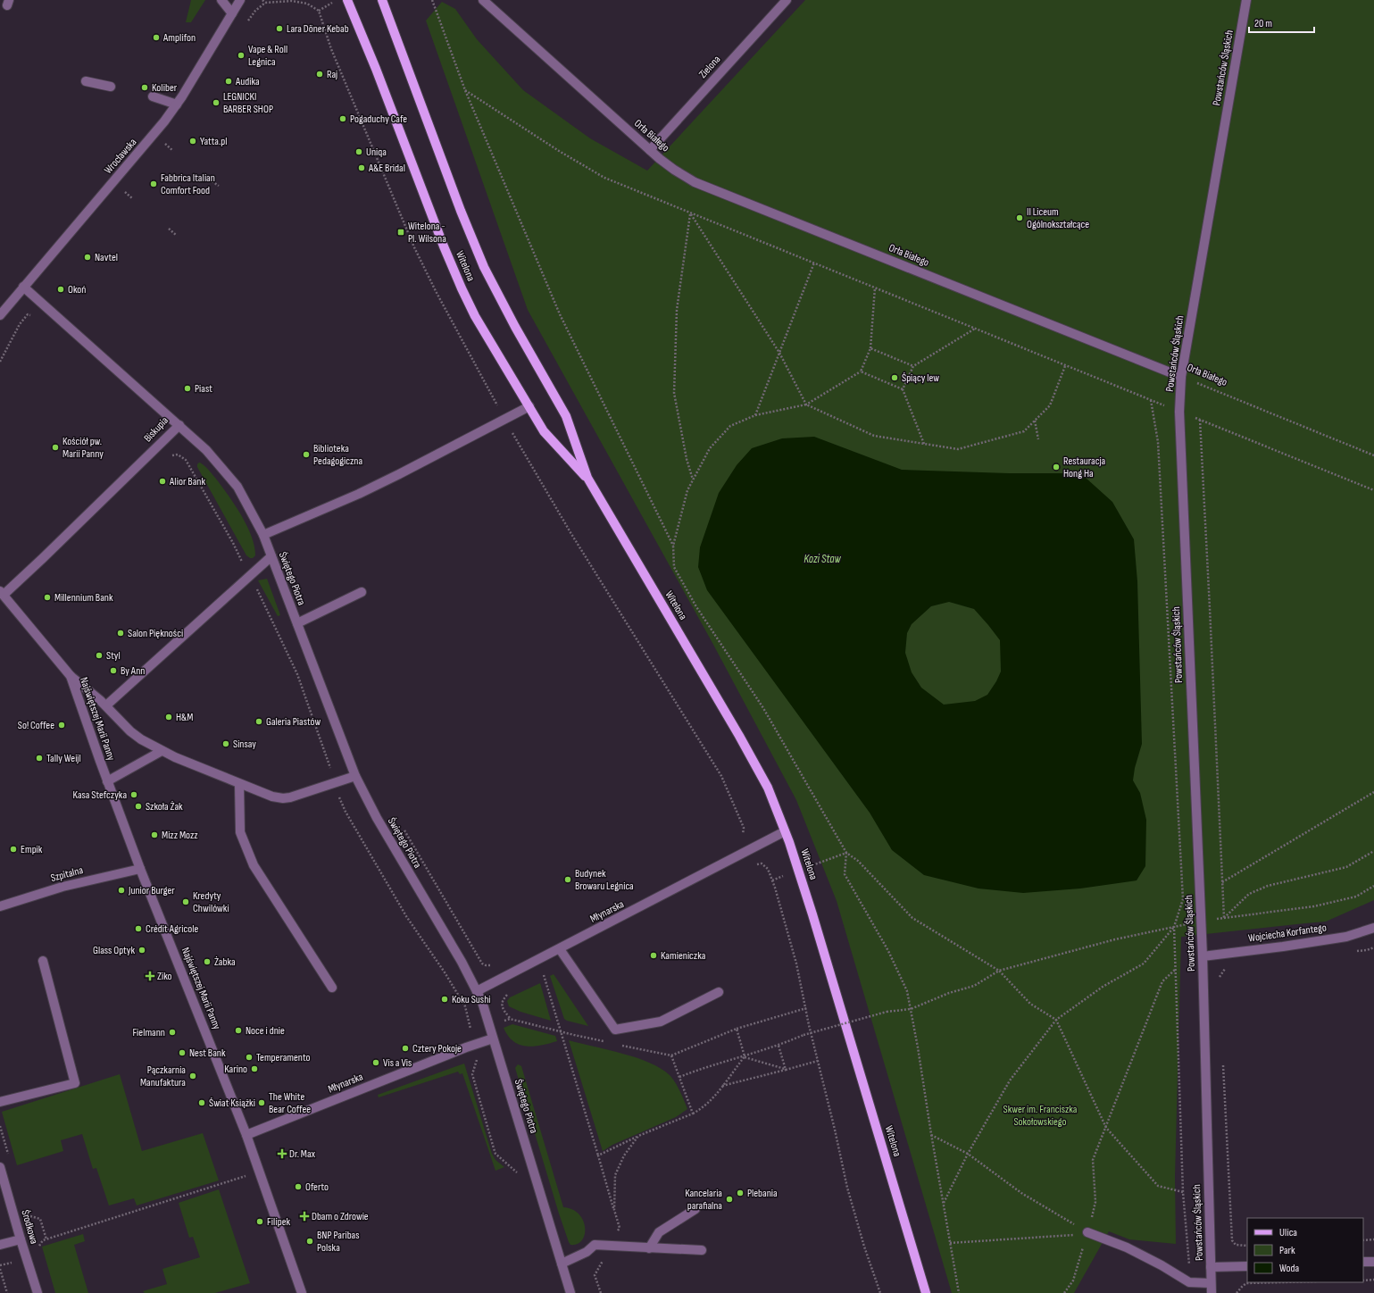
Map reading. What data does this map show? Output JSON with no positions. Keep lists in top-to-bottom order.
{
  "streets": {
    "main road": ["Witelona"],
    "street": [
      "Zielona",
      "Powstańców Śląskich",
      "Orła Białego",
      "Wrocławska",
      "Biskupia",
      "Świętego Piotra",
      "Najświętszej Marii Panny",
      "Szpitalna",
      "Młynarska",
      "Wojciecha Korfantego",
      "Środkowa"
    ]
  },
  "crossings": [
    ["Zielona", "Orła Białego"],
    ["Powstańców Śląskich", "Orła Białego"],
    ["Powstańców Śląskich", "Wojciecha Korfantego"],
    ["Wrocławska", "Biskupia"],
    ["Witelona", "Młynarska"],
    ["Biskupia", "Świętego Piotra"],
    ["Biskupia", "Najświętszej Marii Panny"],
    ["Świętego Piotra", "Młynarska"],
    ["Najświętszej Marii Panny", "Szpitalna"],
    ["Najświętszej Marii Panny", "Młynarska"]
  ],
  "water": ["Kozi Staw"],
  "parks": ["Skwer im. Franciszka Sokołowskiego"],
  "places": {
    "other": [
      "Lara Döner Kebab",
      "Amplifon",
      "Vape & Roll Legnica",
      "Raj",
      "Audika",
      "Koliber",
      "LEGNICKI BARBER SHOP",
      "Pogaduchy Cafe",
      "Yatta.pl",
      "Uniqa",
      "A&E Bridal",
      "Fabbrica Italian Comfort Food",
      "II Liceum Ogólnokształcące",
      "Navtel",
      "Okoń",
      "Śpiący lew",
      "Piast",
      "Kościół pw. Marii Panny",
      "Biblioteka Pedagogiczna",
      "Restauracja Hong Ha",
      "Alior Bank",
      "Millennium Bank",
      "Salon Piękności",
      "Styl",
      "By Ann",
      "H&M",
      "Galeria Piastów",
      "So! Coffee",
      "Sinsay",
      "Tally Weijl",
      "Kasa Stefczyka",
      "Szkoła Żak",
      "Mizz Mozz",
      "Empik",
      "Budynek Browaru Legnica",
      "Junior Burger",
      "Kredyty Chwilówki",
      "Crédit Agricole",
      "Glass Optyk",
      "Kamieniczka",
      "Żabka",
      "Koku Sushi",
      "Noce i dnie",
      "Fielmann",
      "Cztery Pokoje",
      "Nest Bank",
      "Temperamento",
      "Vis a Vis",
      "Karino",
      "Pączkarnia Manufaktura",
      "Świat Książki",
      "The White Bear Coffee",
      "Oferto",
      "Plebania",
      "Kancelaria parafialna",
      "Filipek",
      "BNP Paribas Polska"
    ],
    "transit": ["Witelona - Pl. Wilsona"],
    "health": ["Ziko", "Dr. Max", "Dbam o Zdrowie"]
  },
  "legend": ["Ulica", "Park", "Woda"],
  "scale_bar": "20 m"
}
